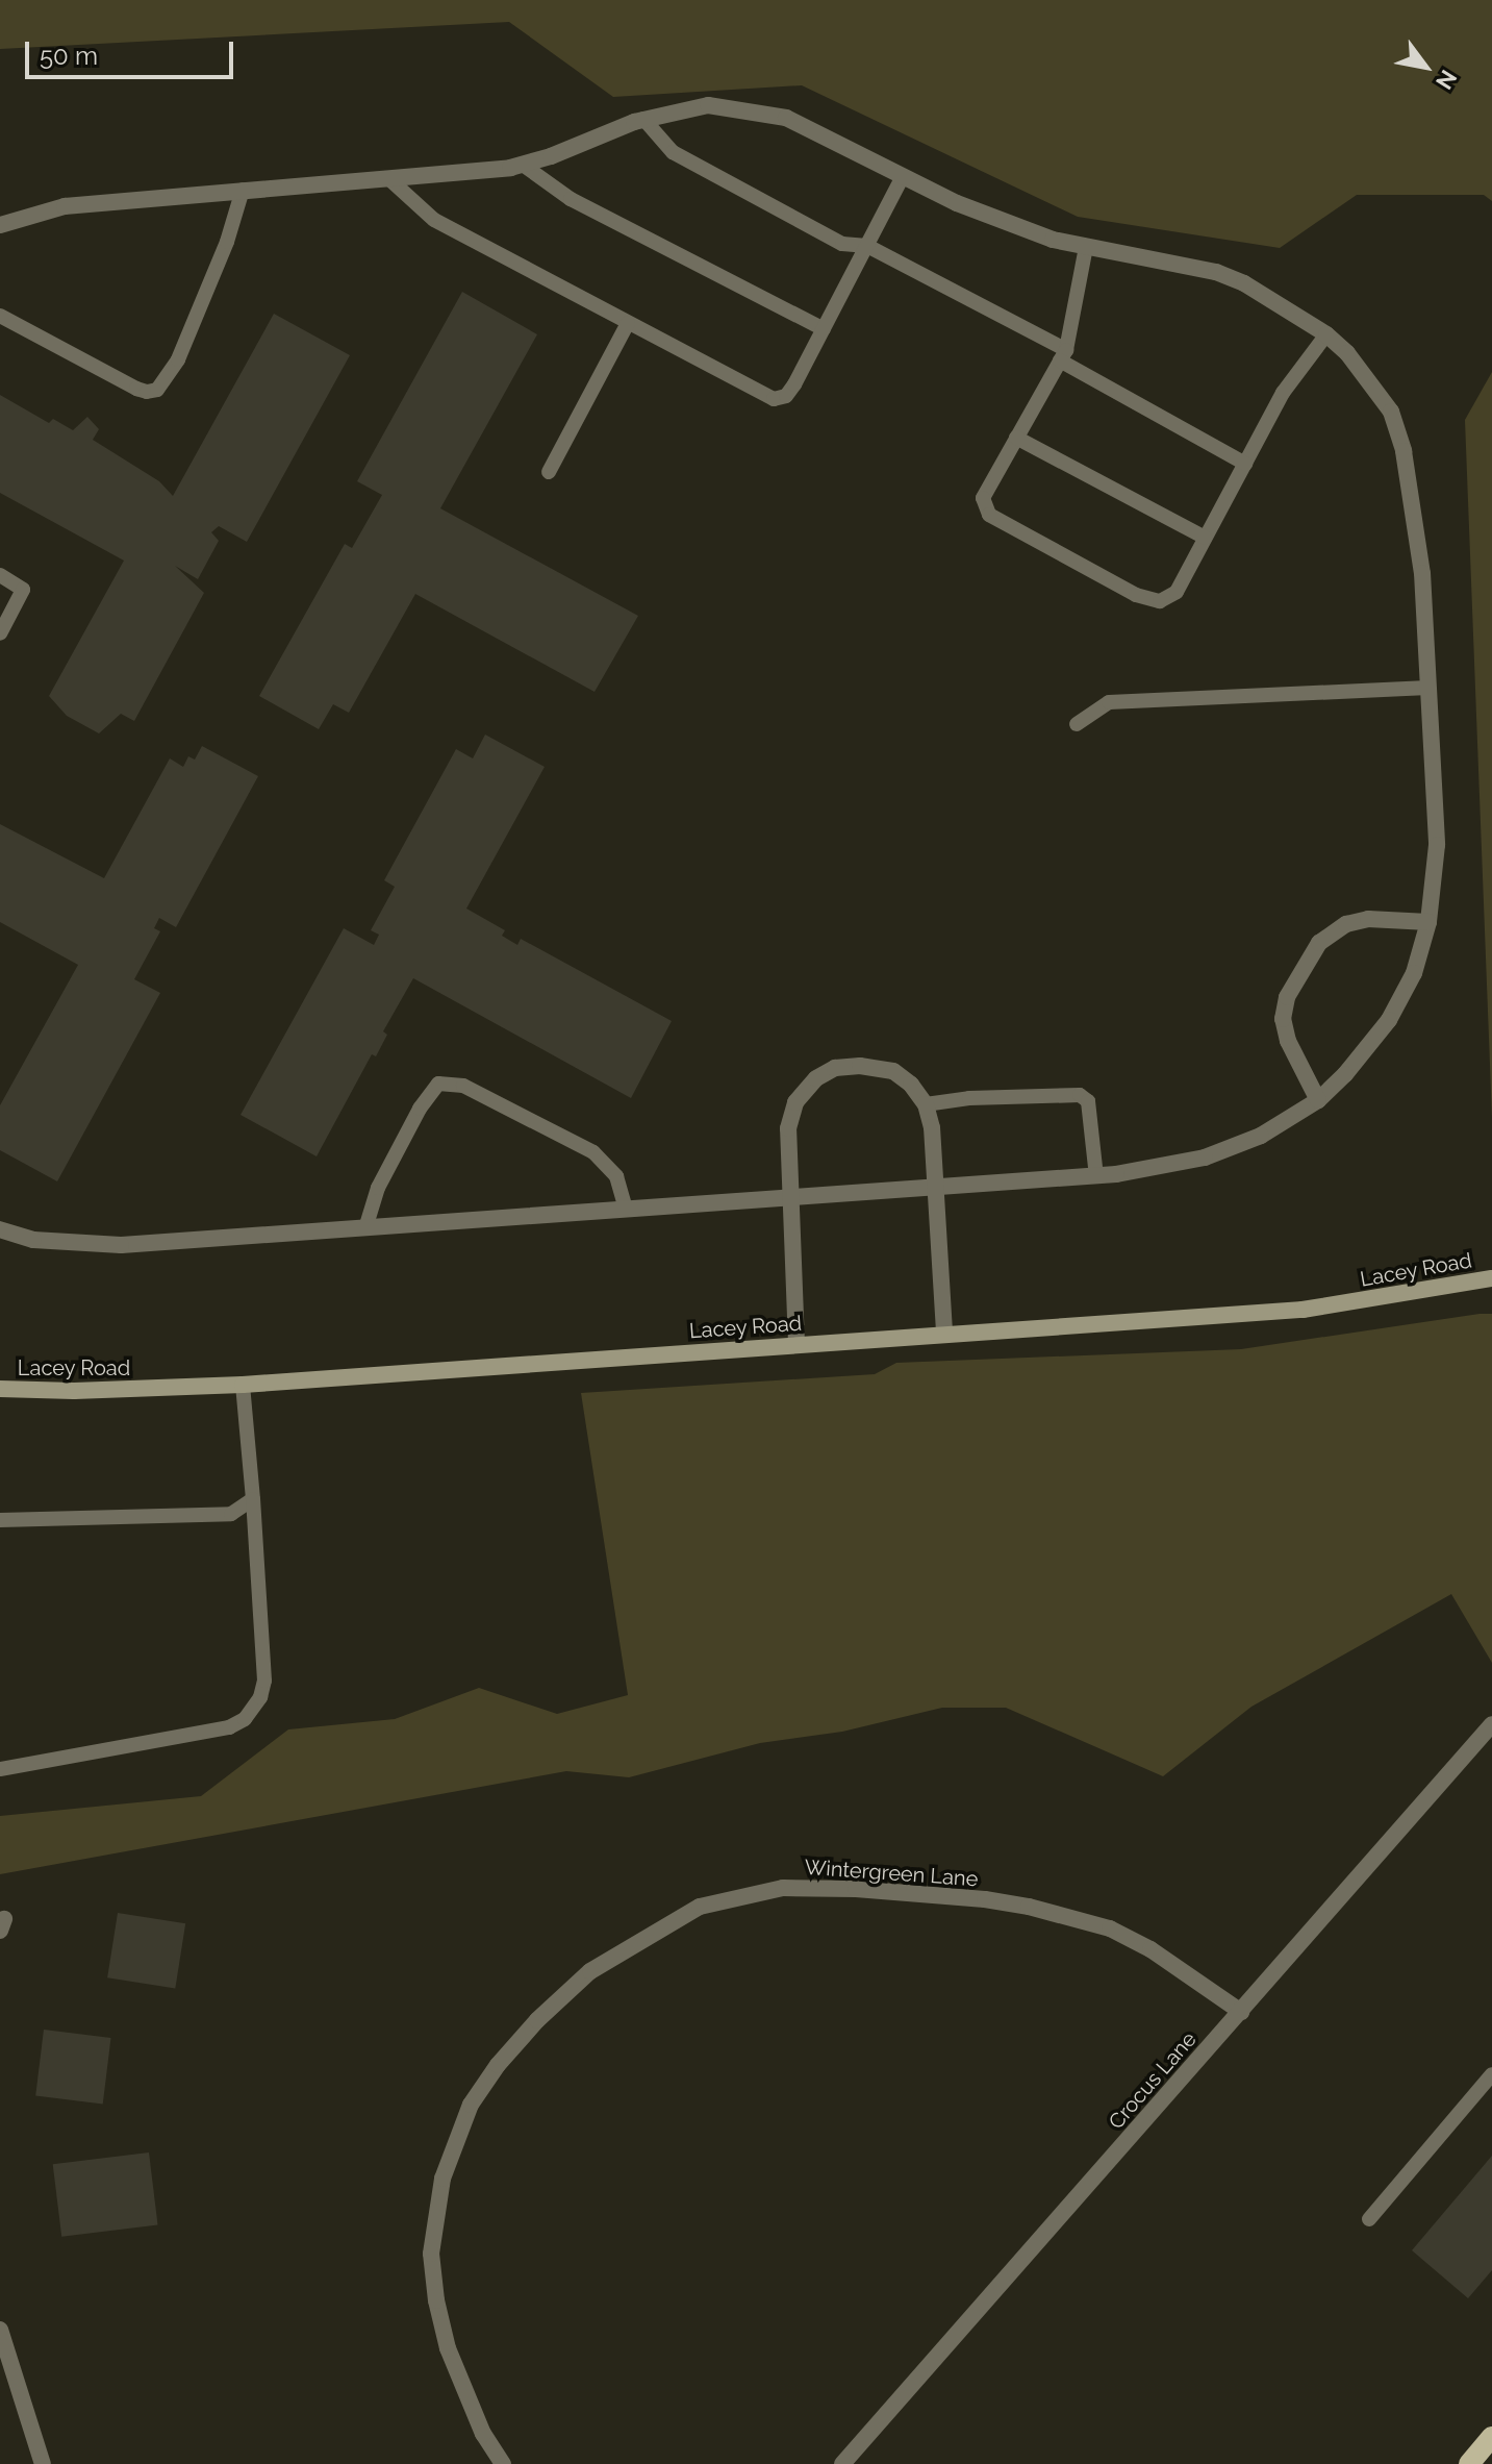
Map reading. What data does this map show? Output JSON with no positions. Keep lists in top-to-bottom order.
{
  "streets": {
    "main road": ["Lacey Road"],
    "street": ["Wintergreen Lane", "Crocus Lane"]
  },
  "crossings": [
    ["Wintergreen Lane", "Crocus Lane"]
  ],
  "scale_bar": "50 m",
  "north": "bottom right"
}
